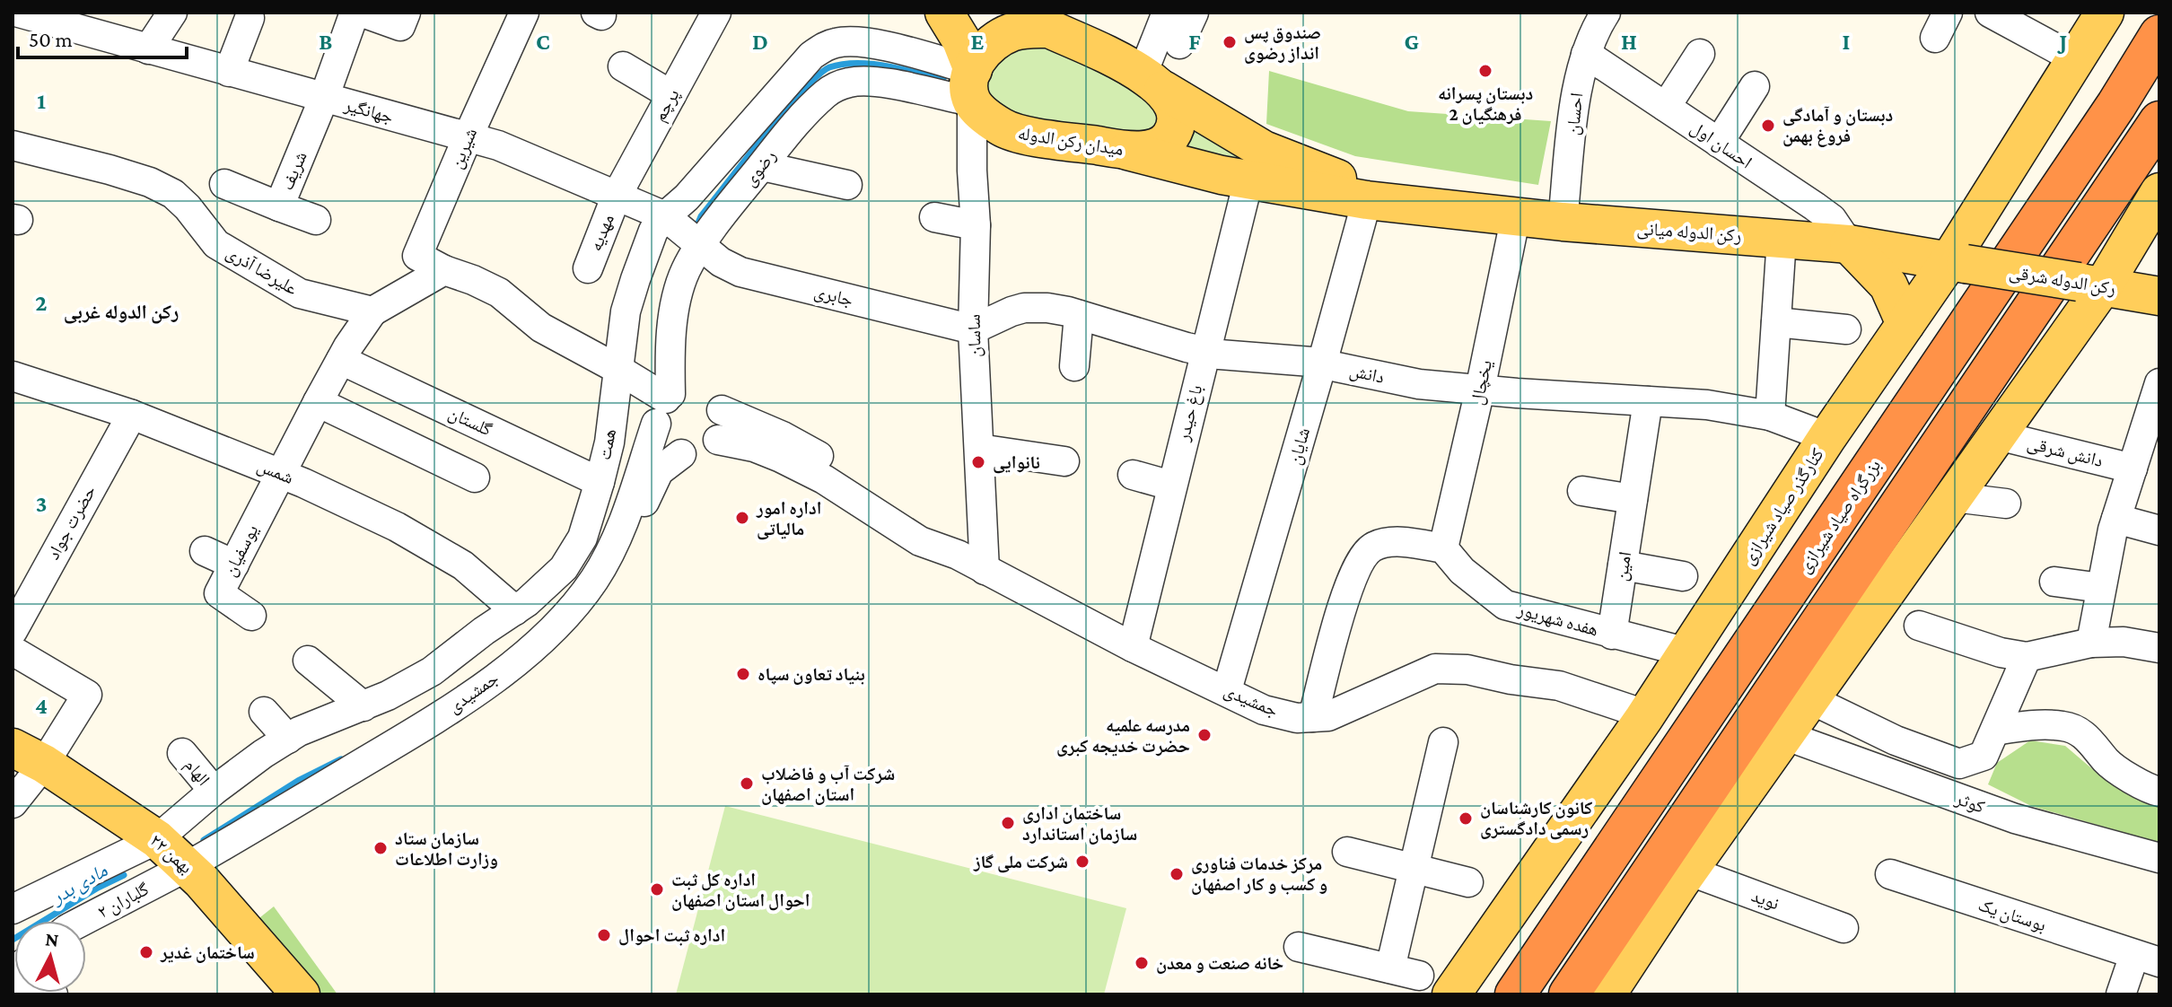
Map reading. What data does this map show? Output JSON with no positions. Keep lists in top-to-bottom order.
{
  "streets": {
    "highway": ["بزرگراه صیاد شیرازی"],
    "main road": [
      "میدان رکن الدوله",
      "رکن الدوله میانی",
      "رکن الدوله شرقی",
      "کنارگذر صیاد شیرازی",
      "۲۲ بهمن"
    ],
    "street": [
      "پرچم",
      "جهانگیر",
      "احسان",
      "احسان اول",
      "شیرین",
      "رضوی",
      "شریف",
      "مهدیه",
      "علیرضا آذری",
      "جابری",
      "ساسان",
      "دانش",
      "یخچال",
      "باغ حیدر",
      "گلستان",
      "همت",
      "شایان",
      "دانش شرقی",
      "شمس",
      "حضرت جواد",
      "یوسفیان",
      "امین",
      "هفده شهریور",
      "جمشیدی",
      "الهام",
      "کوثر",
      "نوید",
      "گلباران ۲",
      "بوستان یک"
    ]
  },
  "crossings": [
    ["پرچم", "جهانگیر"],
    ["پرچم", "مهدیه"],
    ["جهانگیر", "شیرین"],
    ["جهانگیر", "رضوی"],
    ["جهانگیر", "شریف"],
    ["جهانگیر", "مهدیه"],
    ["جهانگیر", "جابری"],
    ["جهانگیر", "همت"],
    ["احسان", "احسان اول"],
    ["احسان", "رکن الدوله میانی"],
    ["میدان رکن الدوله", "رضوی"],
    ["میدان رکن الدوله", "رکن الدوله میانی"],
    ["میدان رکن الدوله", "ساسان"],
    ["میدان رکن الدوله", "همت"],
    ["احسان اول", "رکن الدوله میانی"],
    ["رضوی", "جابری"],
    ["رضوی", "ساسان"],
    ["رضوی", "همت"],
    ["رضوی", "جمشیدی"],
    ["رکن الدوله میانی", "رکن الدوله شرقی"],
    ["رکن الدوله میانی", "یخچال"],
    ["رکن الدوله میانی", "باغ حیدر"],
    ["رکن الدوله میانی", "شایان"],
    ["رکن الدوله میانی", "کنارگذر صیاد شیرازی"],
    ["رکن الدوله شرقی", "کنارگذر صیاد شیرازی"],
    ["جابری", "ساسان"],
    ["جابری", "دانش"],
    ["ساسان", "دانش"],
    ["ساسان", "همت"],
    ["ساسان", "جمشیدی"],
    ["دانش", "یخچال"],
    ["دانش", "باغ حیدر"],
    ["دانش", "شایان"],
    ["دانش", "کنارگذر صیاد شیرازی"],
    ["دانش", "امین"],
    ["یخچال", "هفده شهریور"],
    ["باغ حیدر", "جمشیدی"],
    ["گلستان", "همت"],
    ["همت", "شمس"],
    ["همت", "الهام"],
    ["همت", "۲۲ بهمن"],
    ["شایان", "جمشیدی"],
    ["شمس", "حضرت جواد"],
    ["شمس", "یوسفیان"],
    ["کنارگذر صیاد شیرازی", "هفده شهریور"],
    ["کنارگذر صیاد شیرازی", "جمشیدی"],
    ["امین", "هفده شهریور"],
    ["جمشیدی", "۲۲ بهمن"],
    ["جمشیدی", "گلباران ۲"],
    ["۲۲ بهمن", "گلباران ۲"]
  ],
  "districts": ["رکن الدوله غربی"],
  "water": ["مادی بدر"],
  "places": [
    "صندوق پس انداز رضوی",
    "دبستان پسرانه فرهنگیان 2",
    "دبستان و آمادگی فروغ بهمن",
    "نانوایی",
    "اداره امور مالیاتی",
    "بنیاد تعاون سپاه",
    "مدرسه علمیه حضرت خدیجه کبری",
    "شرکت آب و فاضلاب استان اصفهان",
    "کانون کارشناسان رسمی دادگستری",
    "ساختمان اداری سازمان استاندارد",
    "سازمان ستاد وزارت اطلاعات",
    "شرکت ملی گاز",
    "مرکز خدمات فناوری و کسب و کار اصفهان",
    "اداره کل ثبت احوال استان اصفهان",
    "اداره ثبت احوال",
    "ساختمان غدیر",
    "خانه صنعت و معدن"
  ],
  "scale_bar": "50 m",
  "north": "top",
  "grid": {
    "columns": [
      "B",
      "C",
      "D",
      "E",
      "F",
      "G",
      "H",
      "I",
      "J"
    ],
    "rows": [
      "1",
      "2",
      "3",
      "4"
    ]
  }
}
